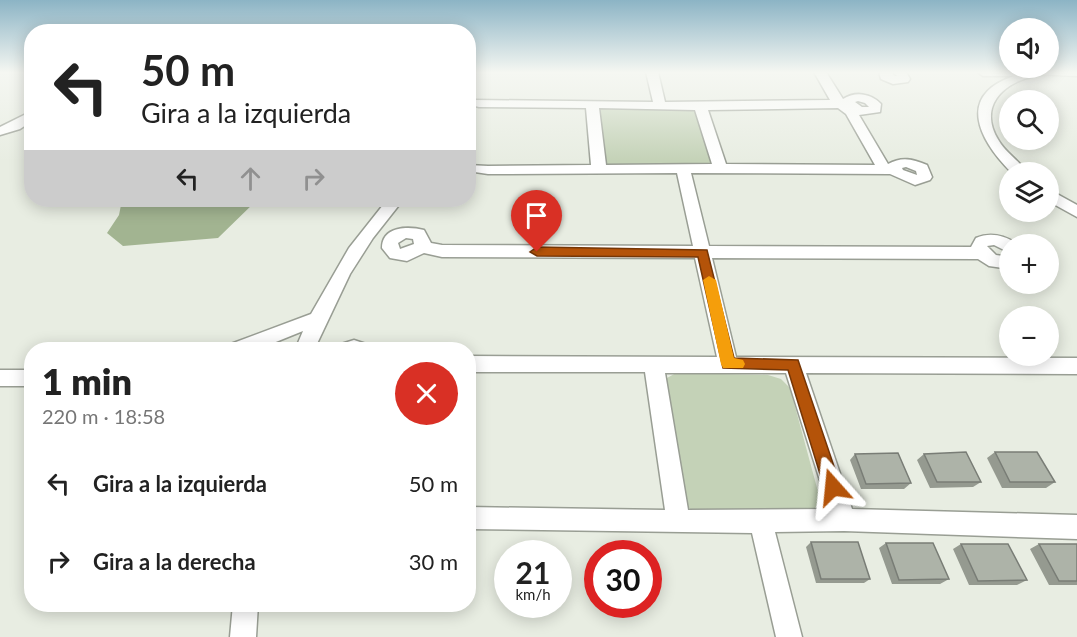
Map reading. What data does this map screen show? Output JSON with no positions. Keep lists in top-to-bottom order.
{
  "page": {
    "map_buttons": ["+", "−"],
    "turn": ["50 m", "Gira a la izquierda"],
    "heading": ["1 min", "220 m · 18:58"],
    "list": [
      {
        "name": "Gira a la izquierda",
        "value": "50 m"
      },
      {
        "name": "Gira a la derecha",
        "value": "30 m"
      }
    ],
    "speed": "21 km/h",
    "limit": "30"
  }
}
